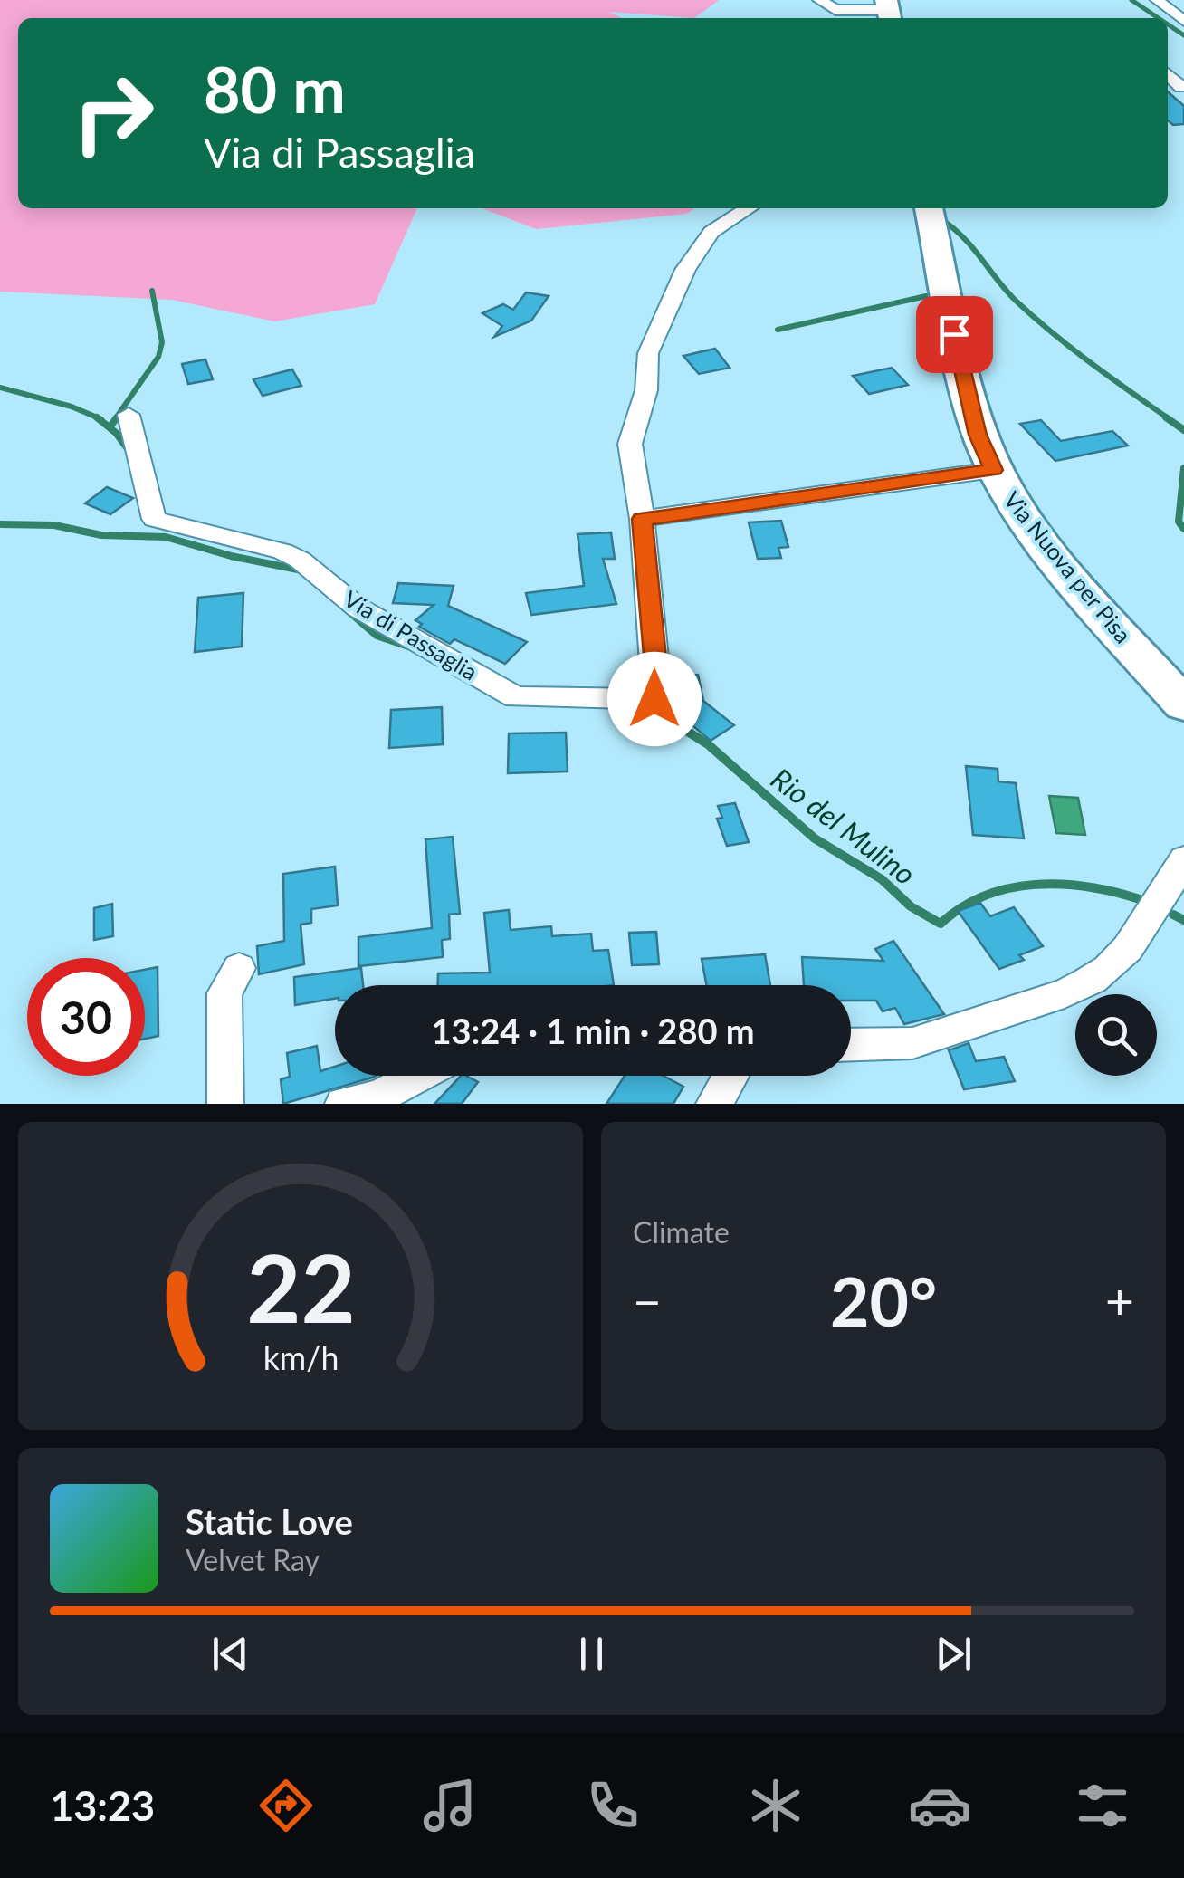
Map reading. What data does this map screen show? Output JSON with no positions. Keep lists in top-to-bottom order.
{
  "streets": {
    "main road": ["Via Nuova per Pisa"],
    "street": ["Via di Passaglia"]
  },
  "water": ["Rio del Mulino"],
  "page": {
    "turn": ["80 m", "Via di Passaglia"],
    "limit": "30",
    "trip": "13:24 · 1 min · 280 m",
    "tile": "Climate",
    "heat": ["−", "20°", "+"],
    "song": ["Static Love", "Velvet Ray"],
    "tabs": "13:23",
    "gauge": ["22", "km/h"]
  }
}
